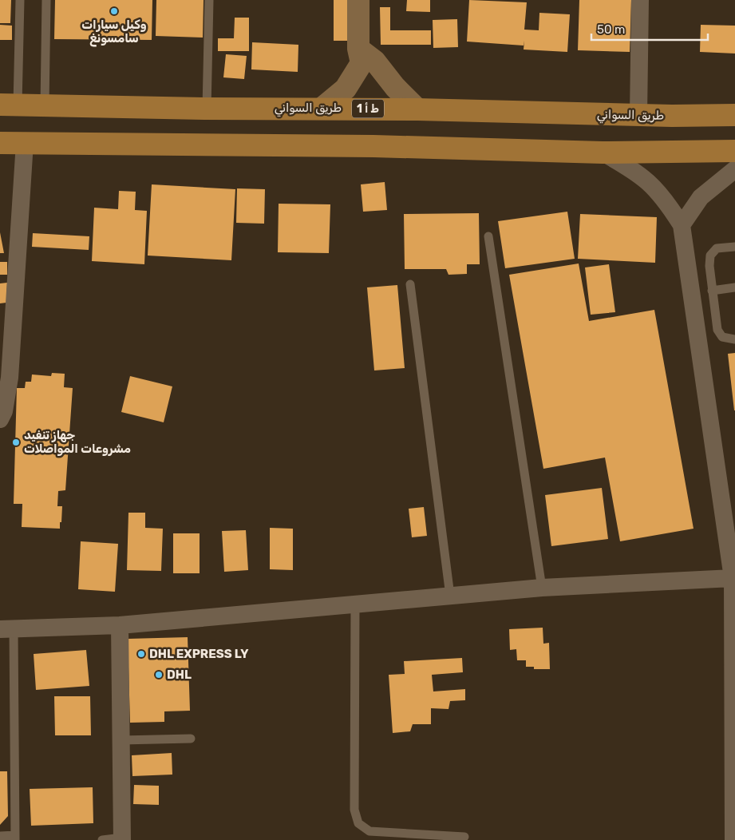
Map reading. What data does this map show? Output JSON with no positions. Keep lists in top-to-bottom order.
{
  "streets": {
    "highway": ["طريق السواني", "ط أ 1"]
  },
  "places": [
    "وكيل سيارات سامسونغ",
    "جهاز تنفيد مشروعات المواصلات",
    "DHL EXPRESS LY",
    "DHL"
  ],
  "scale_bar": "50 m"
}
